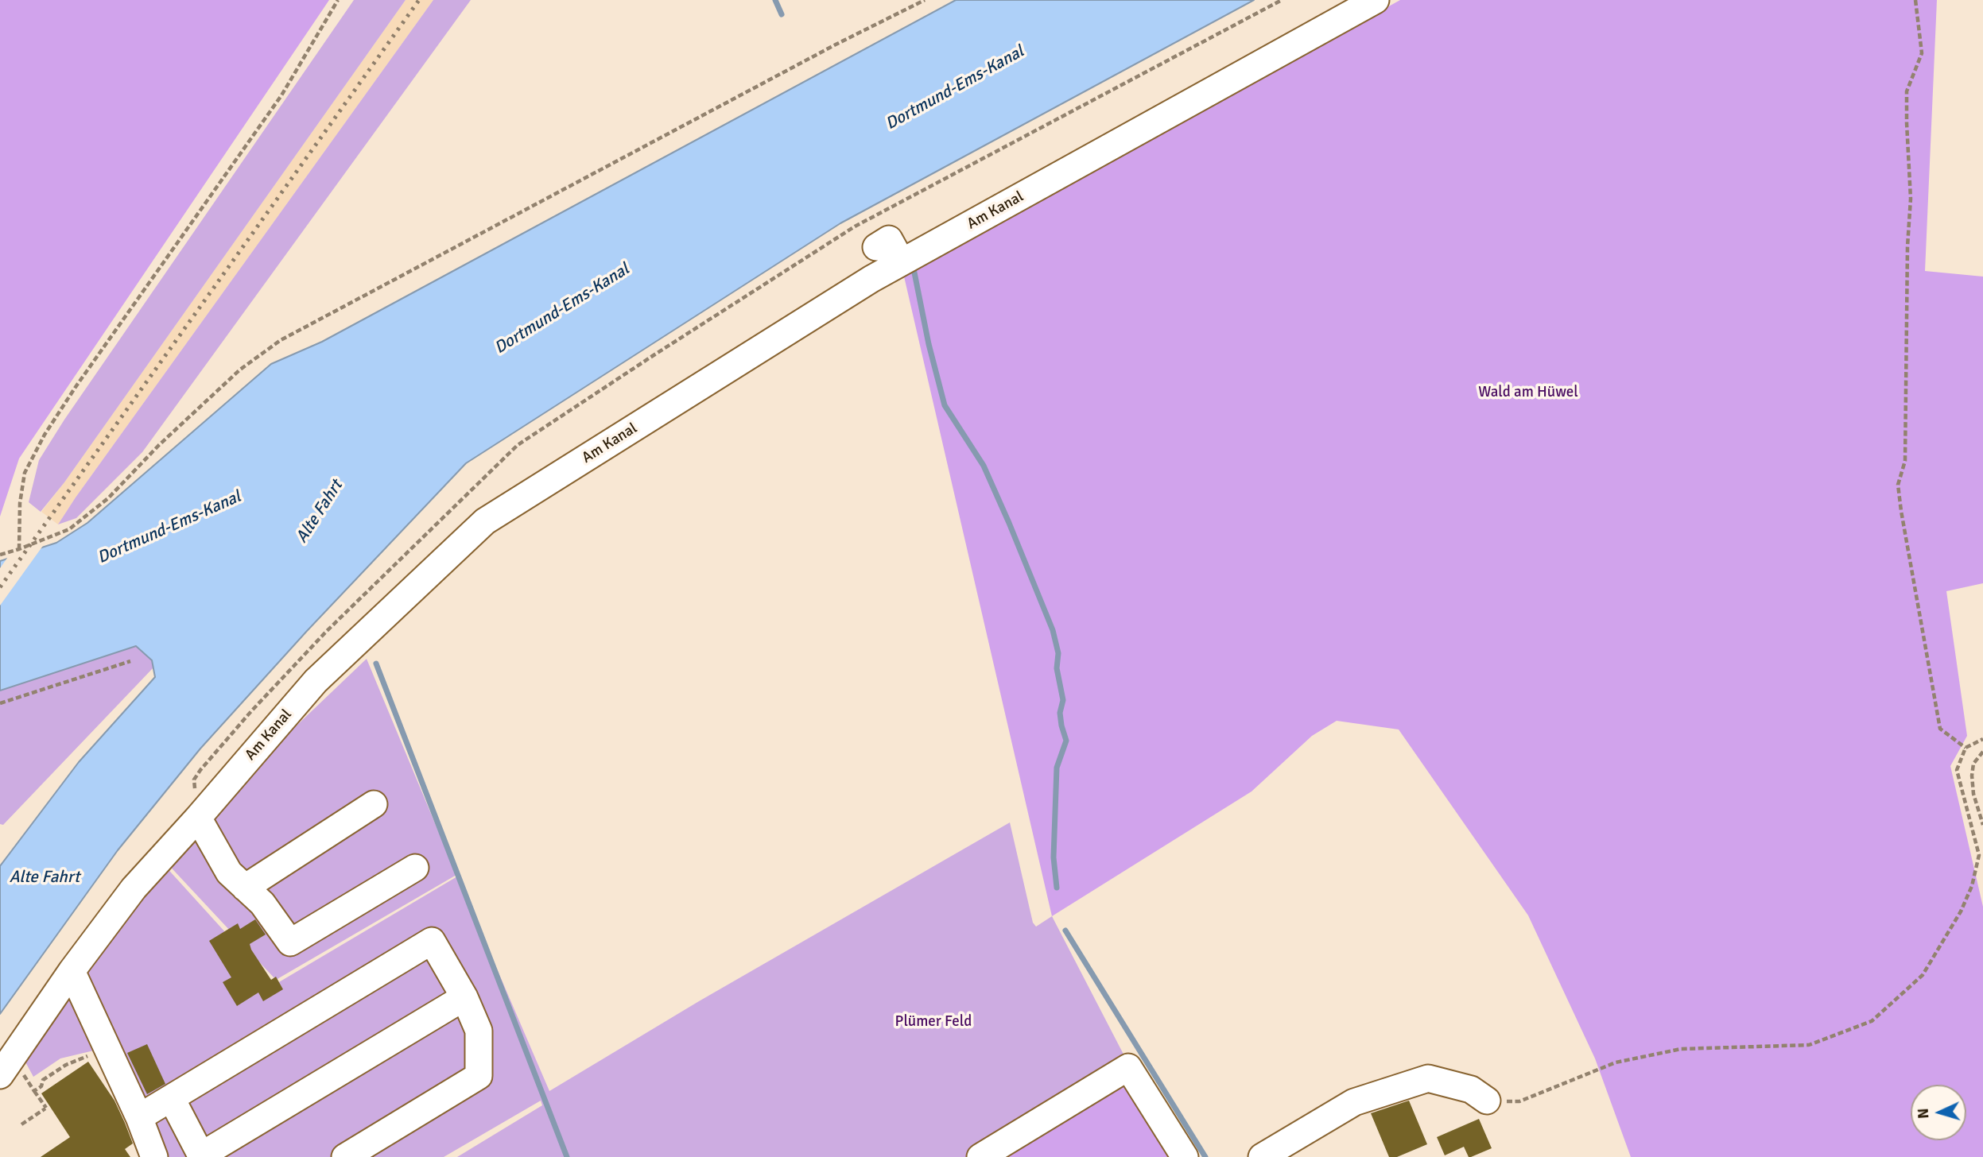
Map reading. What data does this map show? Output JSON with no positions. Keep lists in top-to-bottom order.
{
  "streets": {
    "street": ["Am Kanal"]
  },
  "water": ["Dortmund-Ems-Kanal", "Alte Fahrt"],
  "parks": ["Wald am Hüwel", "Plümer Feld"],
  "north": "left"
}
